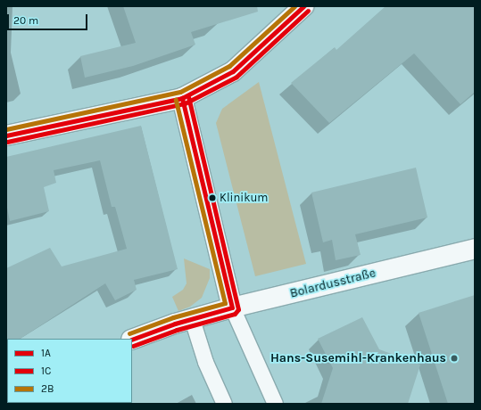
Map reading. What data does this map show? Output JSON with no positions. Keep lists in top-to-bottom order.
{
  "streets": {
    "street": ["Bolardusstraße"]
  },
  "places": ["Klinikum", "Hans-Susemihl-Krankenhaus"],
  "lines": ["transit line 1A", "transit line 2B", "transit line 1C"],
  "legend": ["1A", "1C", "2B"],
  "scale_bar": "20 m"
}
